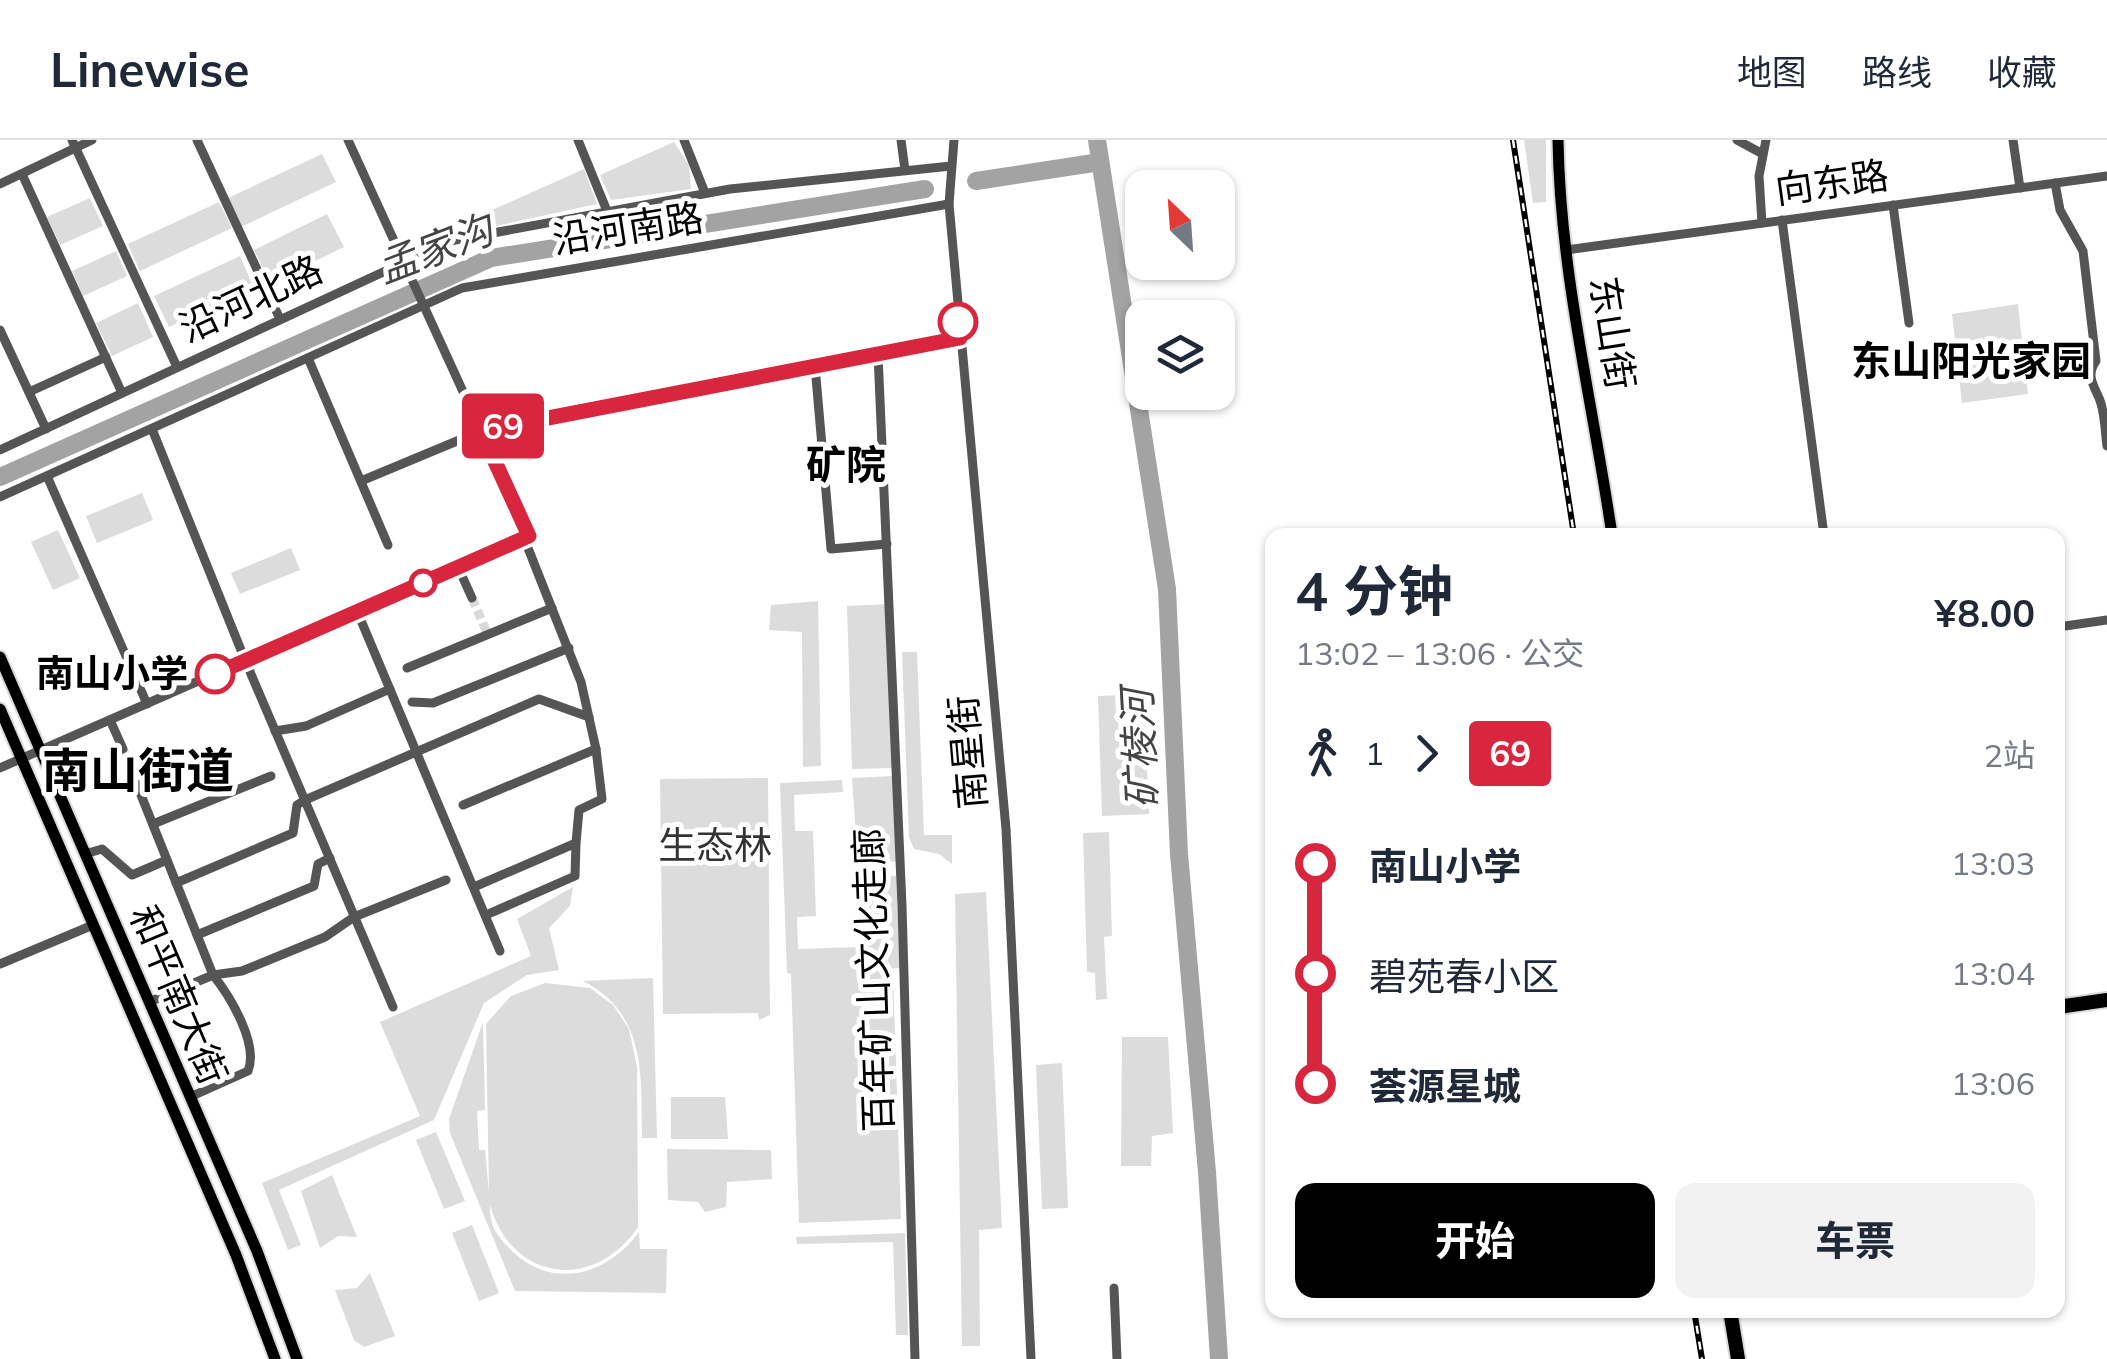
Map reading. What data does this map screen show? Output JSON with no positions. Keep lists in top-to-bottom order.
{
  "streets": {
    "main road": ["东山街", "和平南大街"],
    "street": [
      "向东路",
      "沿河南路",
      "沿河北路",
      "南星街",
      "百年矿山文化走廊"
    ]
  },
  "crossings": [
    ["向东路", "东山街"],
    ["沿河南路", "南星街"],
    ["沿河北路", "南星街"]
  ],
  "districts": ["东山阳光家园", "矿院", "南山街道"],
  "water": ["孟家沟", "矿棱河"],
  "parks": ["生态林"],
  "places": ["南山小学"],
  "lines": ["bus line 69"],
  "north": "top left",
  "page": {
    "header": "Linewise",
    "nav": ["地图", "路线", "收藏"],
    "on_map": "69",
    "heading": ["4 分钟", "13:02 – 13:06 · 公交", "¥8.00"],
    "legs": ["1", "69", "2站"],
    "list": [
      {
        "name": "南山小学",
        "value": "13:03"
      },
      {
        "name": "碧苑春小区",
        "value": "13:04"
      },
      {
        "name": "荟源星城",
        "value": "13:06"
      }
    ],
    "buttons": ["开始", "车票"]
  }
}
